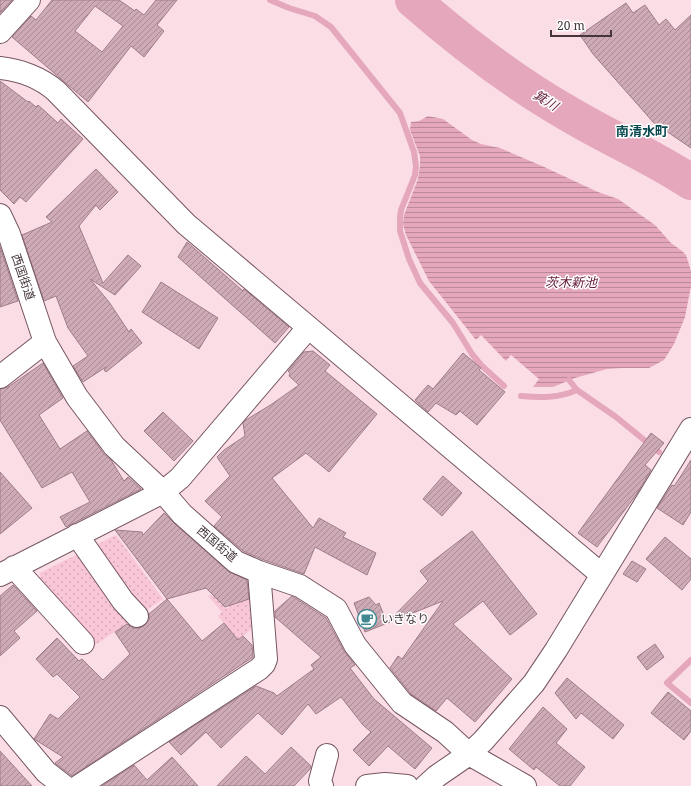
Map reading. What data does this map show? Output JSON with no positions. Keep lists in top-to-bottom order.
{
  "streets": {
    "street": ["西国街道"]
  },
  "districts": ["南清水町"],
  "water": ["箕川", "茨木新池"],
  "places": {
    "cafe": ["いきなり"]
  },
  "scale_bar": "20 m"
}
